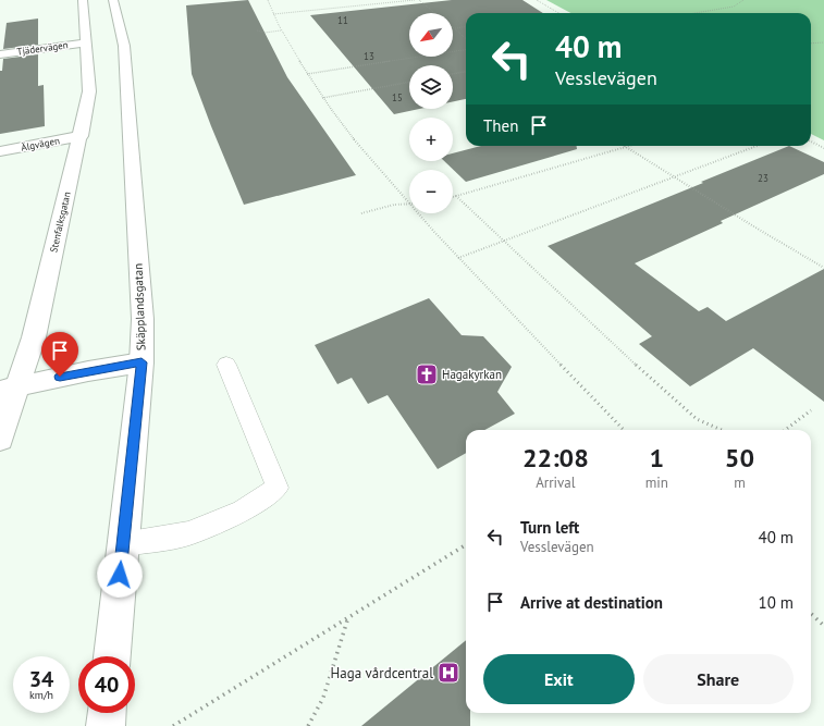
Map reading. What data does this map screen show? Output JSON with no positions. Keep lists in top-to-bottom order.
{
  "streets": {
    "street": [
      "Tjädervägen",
      "Älgvägen",
      "Stenfalksgatan",
      "Skäpplandsgatan"
    ]
  },
  "crossings": [
    ["Tjädervägen", "Stenfalksgatan"],
    ["Älgvägen", "Stenfalksgatan"]
  ],
  "places": {
    "church": ["Hagakyrkan"],
    "hospital": ["Haga vårdcentral"]
  },
  "house_numbers": [
    "11",
    "13",
    "15",
    "23"
  ],
  "north": "bottom left",
  "page": {
    "map_buttons": ["+", "−"],
    "turn": ["40 m", "Vesslevägen"],
    "then": "Then",
    "eta": [
      "22:08",
      "Arrival",
      "1",
      "min",
      "50",
      "m"
    ],
    "list": [
      {
        "name": "Turn left",
        "note": "Vesslevägen",
        "value": "40 m"
      },
      {
        "name": "Arrive at destination",
        "value": "10 m"
      }
    ],
    "buttons": ["Exit", "Share"],
    "speed": "34 km/h",
    "limit": "40"
  }
}
